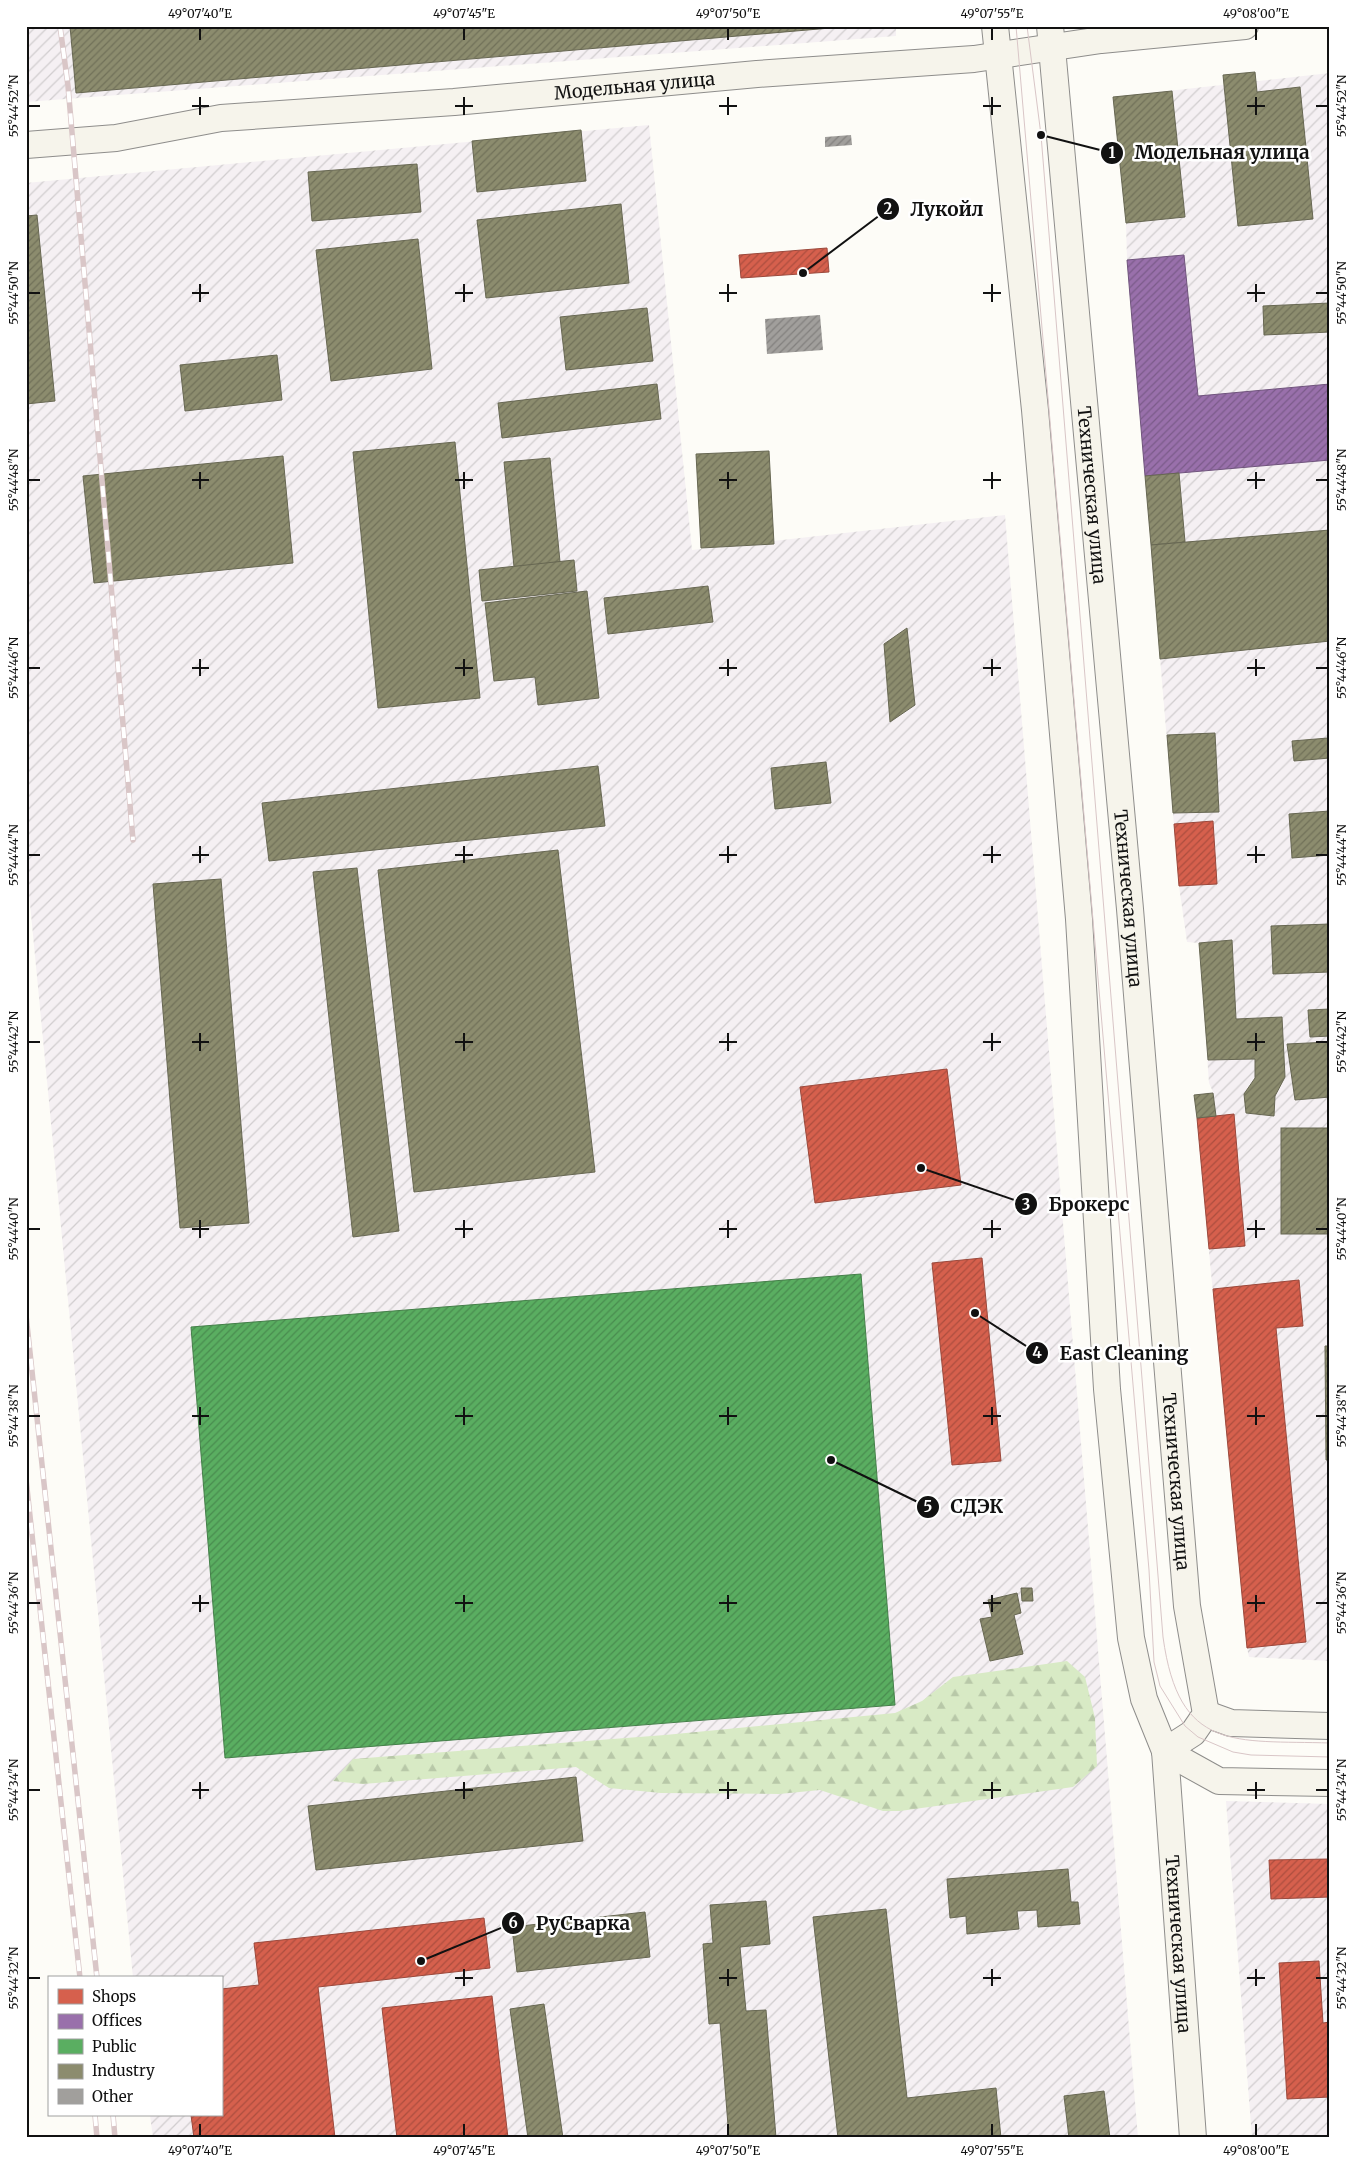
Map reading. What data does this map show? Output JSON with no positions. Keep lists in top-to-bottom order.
{
  "streets": {
    "main road": ["Модельная улица", "Техническая улица"]
  },
  "crossings": [
    ["Модельная улица", "Техническая улица"]
  ],
  "places": [
    "Модельная улица",
    "Лукойл",
    "Брокерс",
    "East Cleaning",
    "СДЭК",
    "РуСварка"
  ],
  "legend": [
    "Shops",
    "Offices",
    "Public",
    "Industry",
    "Other"
  ],
  "coordinates": [
    "49°07'40\"E",
    "49°07'45\"E",
    "49°07'50\"E",
    "49°07'55\"E",
    "49°08'00\"E",
    "55°44'52\"N",
    "55°44'50\"N",
    "55°44'48\"N",
    "55°44'46\"N",
    "55°44'44\"N",
    "55°44'42\"N",
    "55°44'40\"N",
    "55°44'38\"N",
    "55°44'36\"N",
    "55°44'34\"N",
    "55°44'32\"N"
  ]
}
